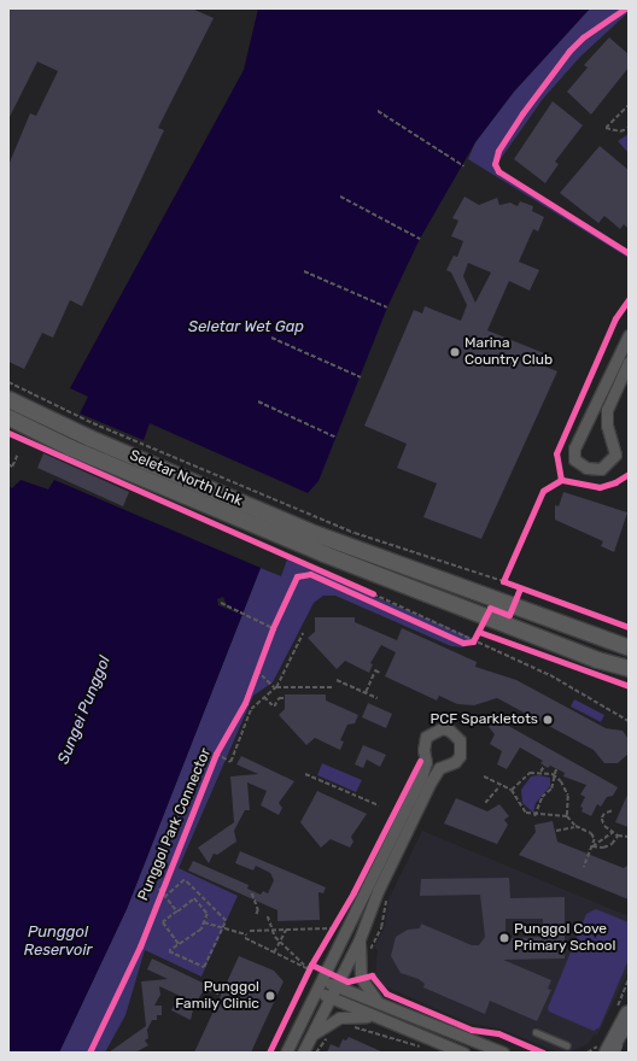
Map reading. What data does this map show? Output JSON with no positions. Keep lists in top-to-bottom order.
{
  "streets": {
    "main road": ["Seletar North Link"],
    "cycle path": ["Punggol Park Connector"]
  },
  "water": ["Seletar Wet Gap", "Sungei Punggol", "Punggol Reservoir"],
  "places": [
    "Marina Country Club",
    "PCF Sparkletots",
    "Punggol Cove Primary School",
    "Punggol Family Clinic"
  ]
}
